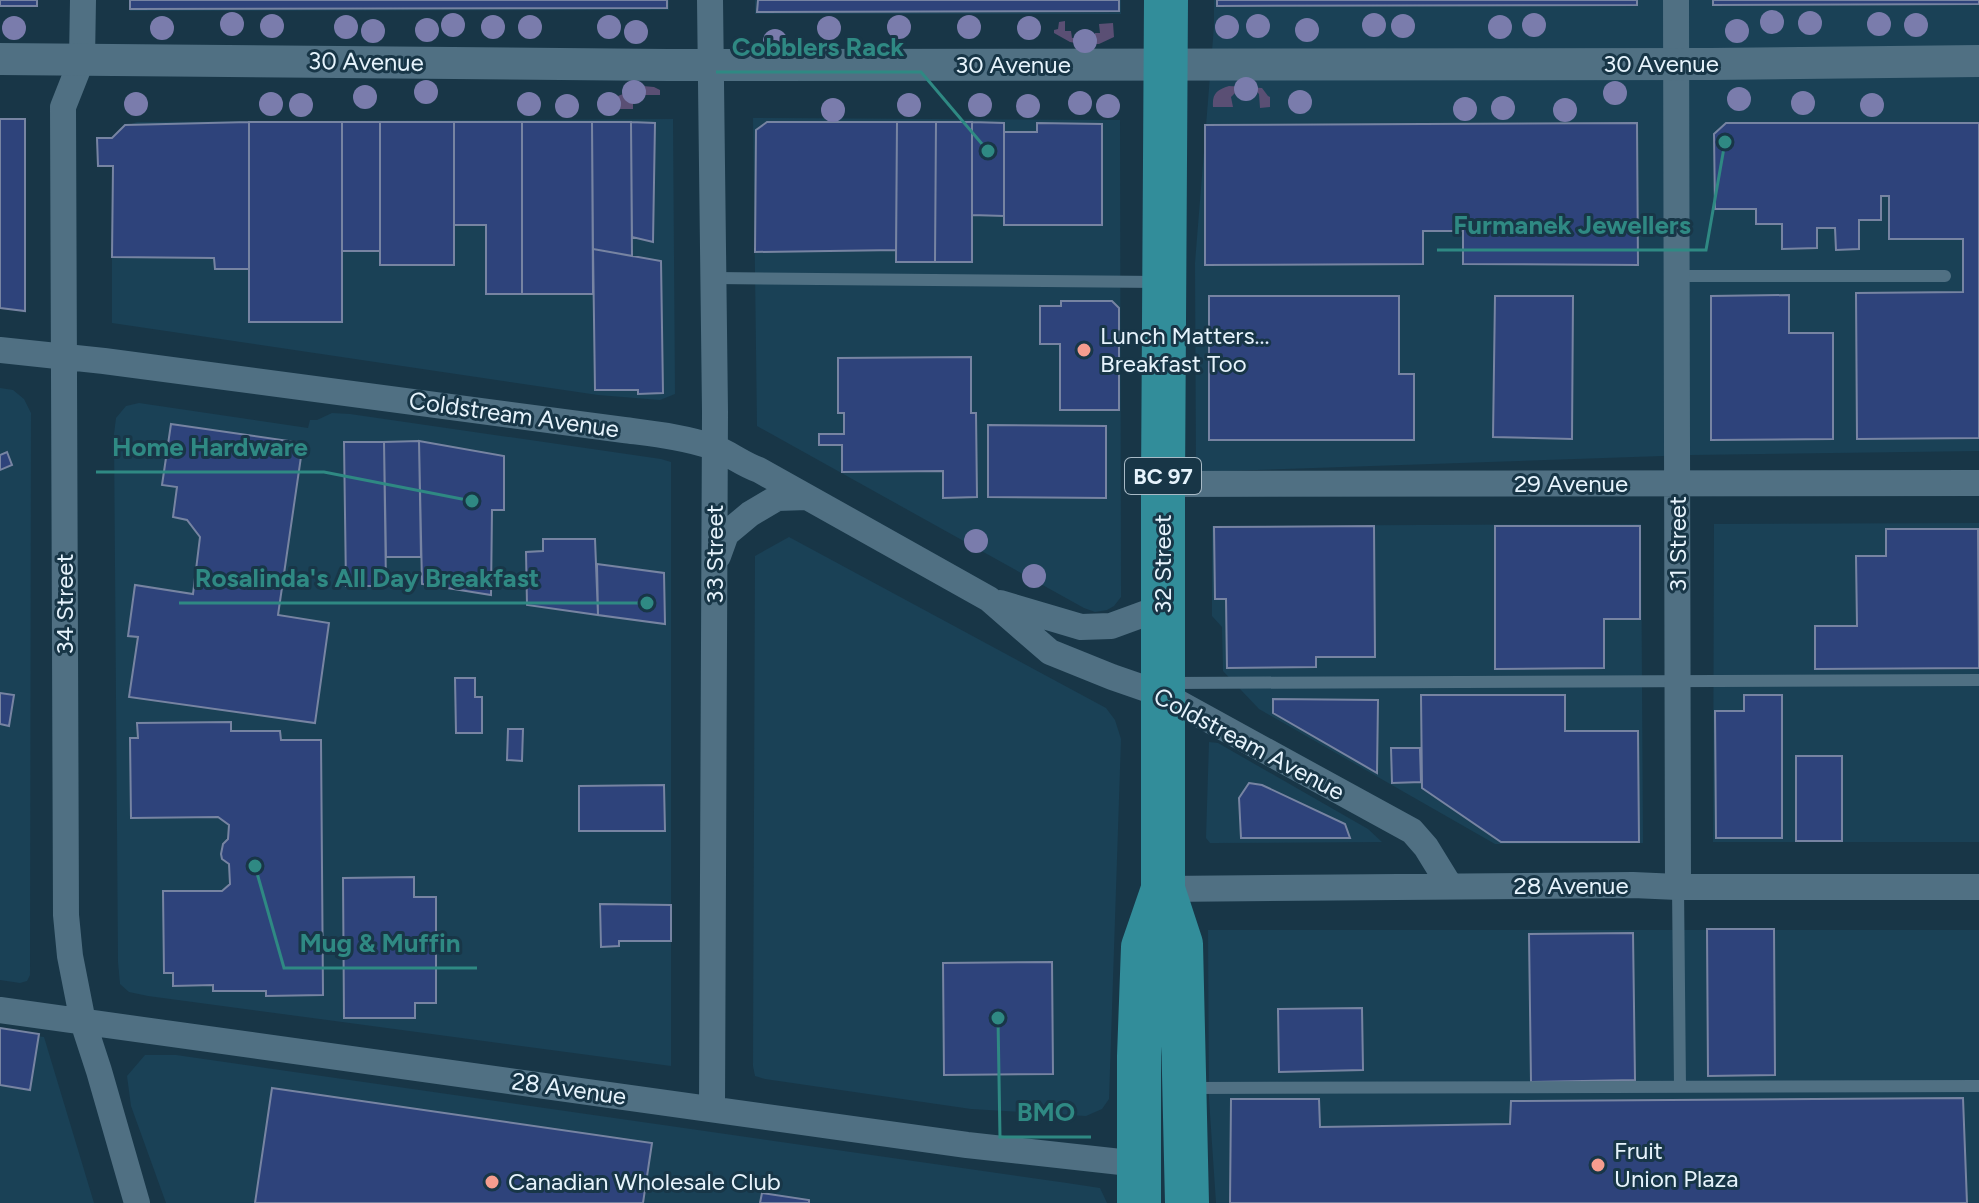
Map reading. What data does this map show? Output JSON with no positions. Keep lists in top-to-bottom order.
{
  "streets": {
    "highway": ["BC 97", "32 Street"],
    "street": [
      "30 Avenue",
      "Coldstream Avenue",
      "29 Avenue",
      "31 Street",
      "33 Street",
      "34 Street",
      "28 Avenue"
    ]
  },
  "crossings": [
    ["30 Avenue", "31 Street"],
    ["30 Avenue", "33 Street"],
    ["30 Avenue", "32 Street"],
    ["30 Avenue", "34 Street"],
    ["Coldstream Avenue", "33 Street"],
    ["Coldstream Avenue", "32 Street"],
    ["Coldstream Avenue", "34 Street"],
    ["Coldstream Avenue", "28 Avenue"],
    ["29 Avenue", "31 Street"],
    ["29 Avenue", "32 Street"],
    ["31 Street", "28 Avenue"],
    ["33 Street", "28 Avenue"],
    ["32 Street", "28 Avenue"],
    ["34 Street", "28 Avenue"]
  ],
  "places": [
    "Furmanek Jewellers",
    "Cobblers Rack",
    "Lunch Matters... Breakfast Too",
    "Home Hardware",
    "Rosalinda's All Day Breakfast",
    "Mug & Muffin",
    "BMO",
    "Fruit Union Plaza",
    "Canadian Wholesale Club"
  ]
}
